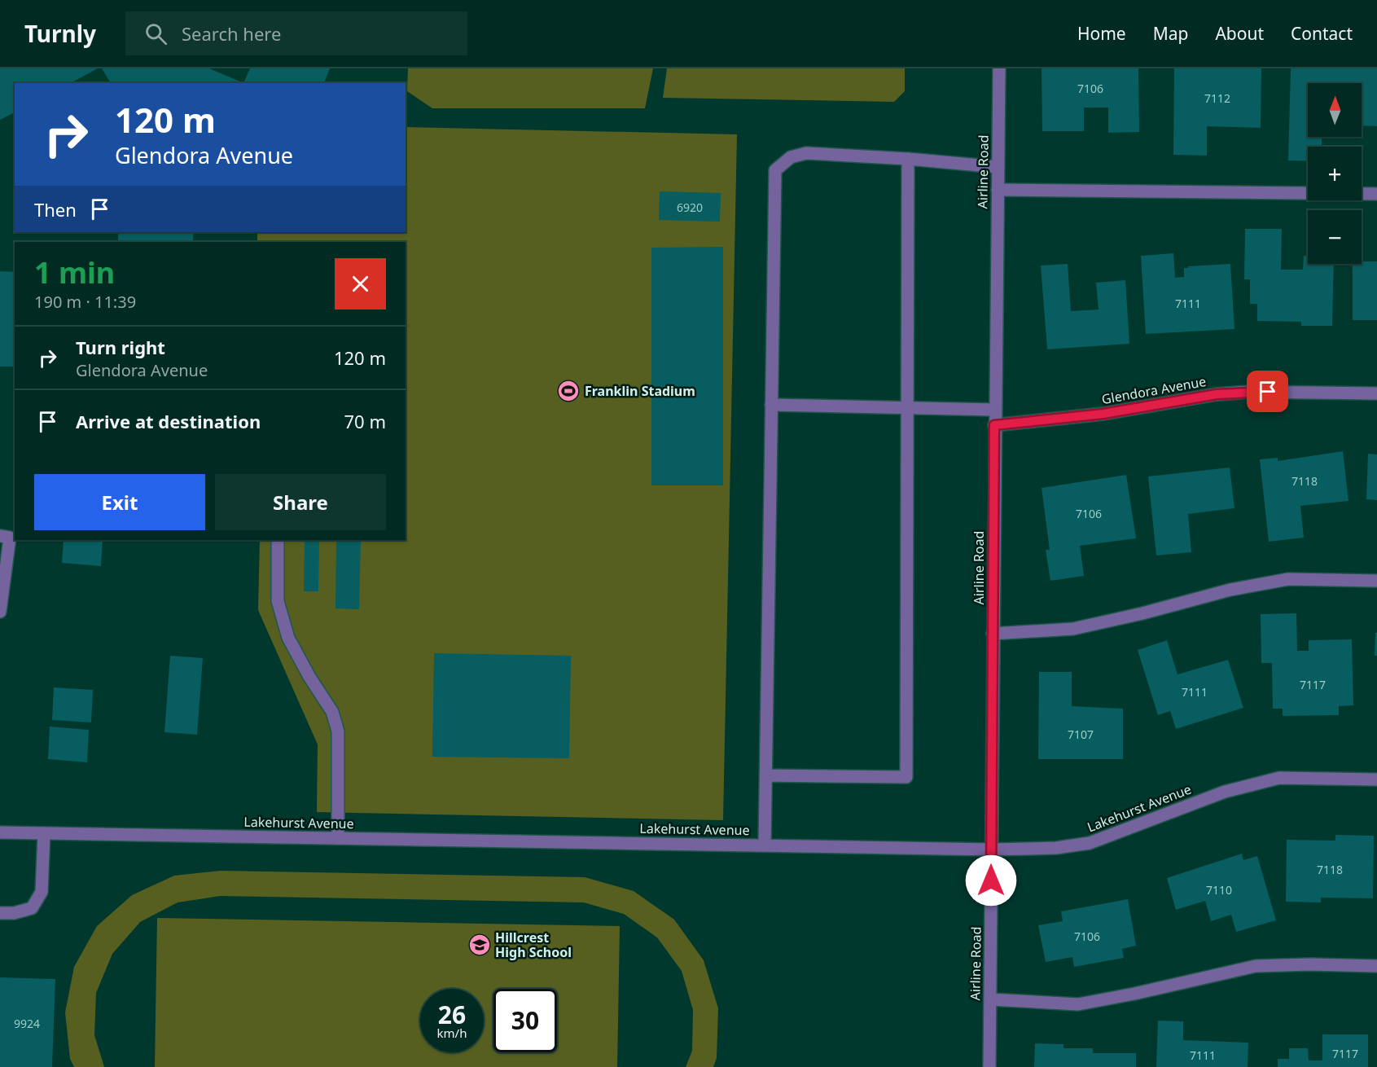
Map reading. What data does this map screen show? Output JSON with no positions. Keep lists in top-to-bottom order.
{
  "streets": {
    "street": ["Airline Road", "Glendora Avenue", "Lakehurst Avenue"]
  },
  "crossings": [
    ["Airline Road", "Glendora Avenue"],
    ["Airline Road", "Lakehurst Avenue"]
  ],
  "places": {
    "sports": ["Franklin Stadium"],
    "school or university": ["Hillcrest High School"]
  },
  "house_numbers": [
    "7106",
    "7112",
    "6920",
    "7111",
    "7118",
    "7106",
    "7117",
    "7111",
    "7107",
    "7118",
    "7110",
    "7106",
    "9924",
    "7117",
    "7111"
  ],
  "north": "top",
  "page": {
    "header": "Turnly",
    "search": "Search here",
    "nav": [
      "Home",
      "Map",
      "About",
      "Contact"
    ],
    "map_buttons": ["+", "−"],
    "turn": ["120 m", "Glendora Avenue"],
    "then": "Then",
    "heading": ["1 min", "190 m · 11:39"],
    "list": [
      {
        "name": "Turn right",
        "note": "Glendora Avenue",
        "value": "120 m"
      },
      {
        "name": "Arrive at destination",
        "value": "70 m"
      }
    ],
    "buttons": ["Exit", "Share"],
    "speed": "26 km/h",
    "limit": "30"
  }
}
